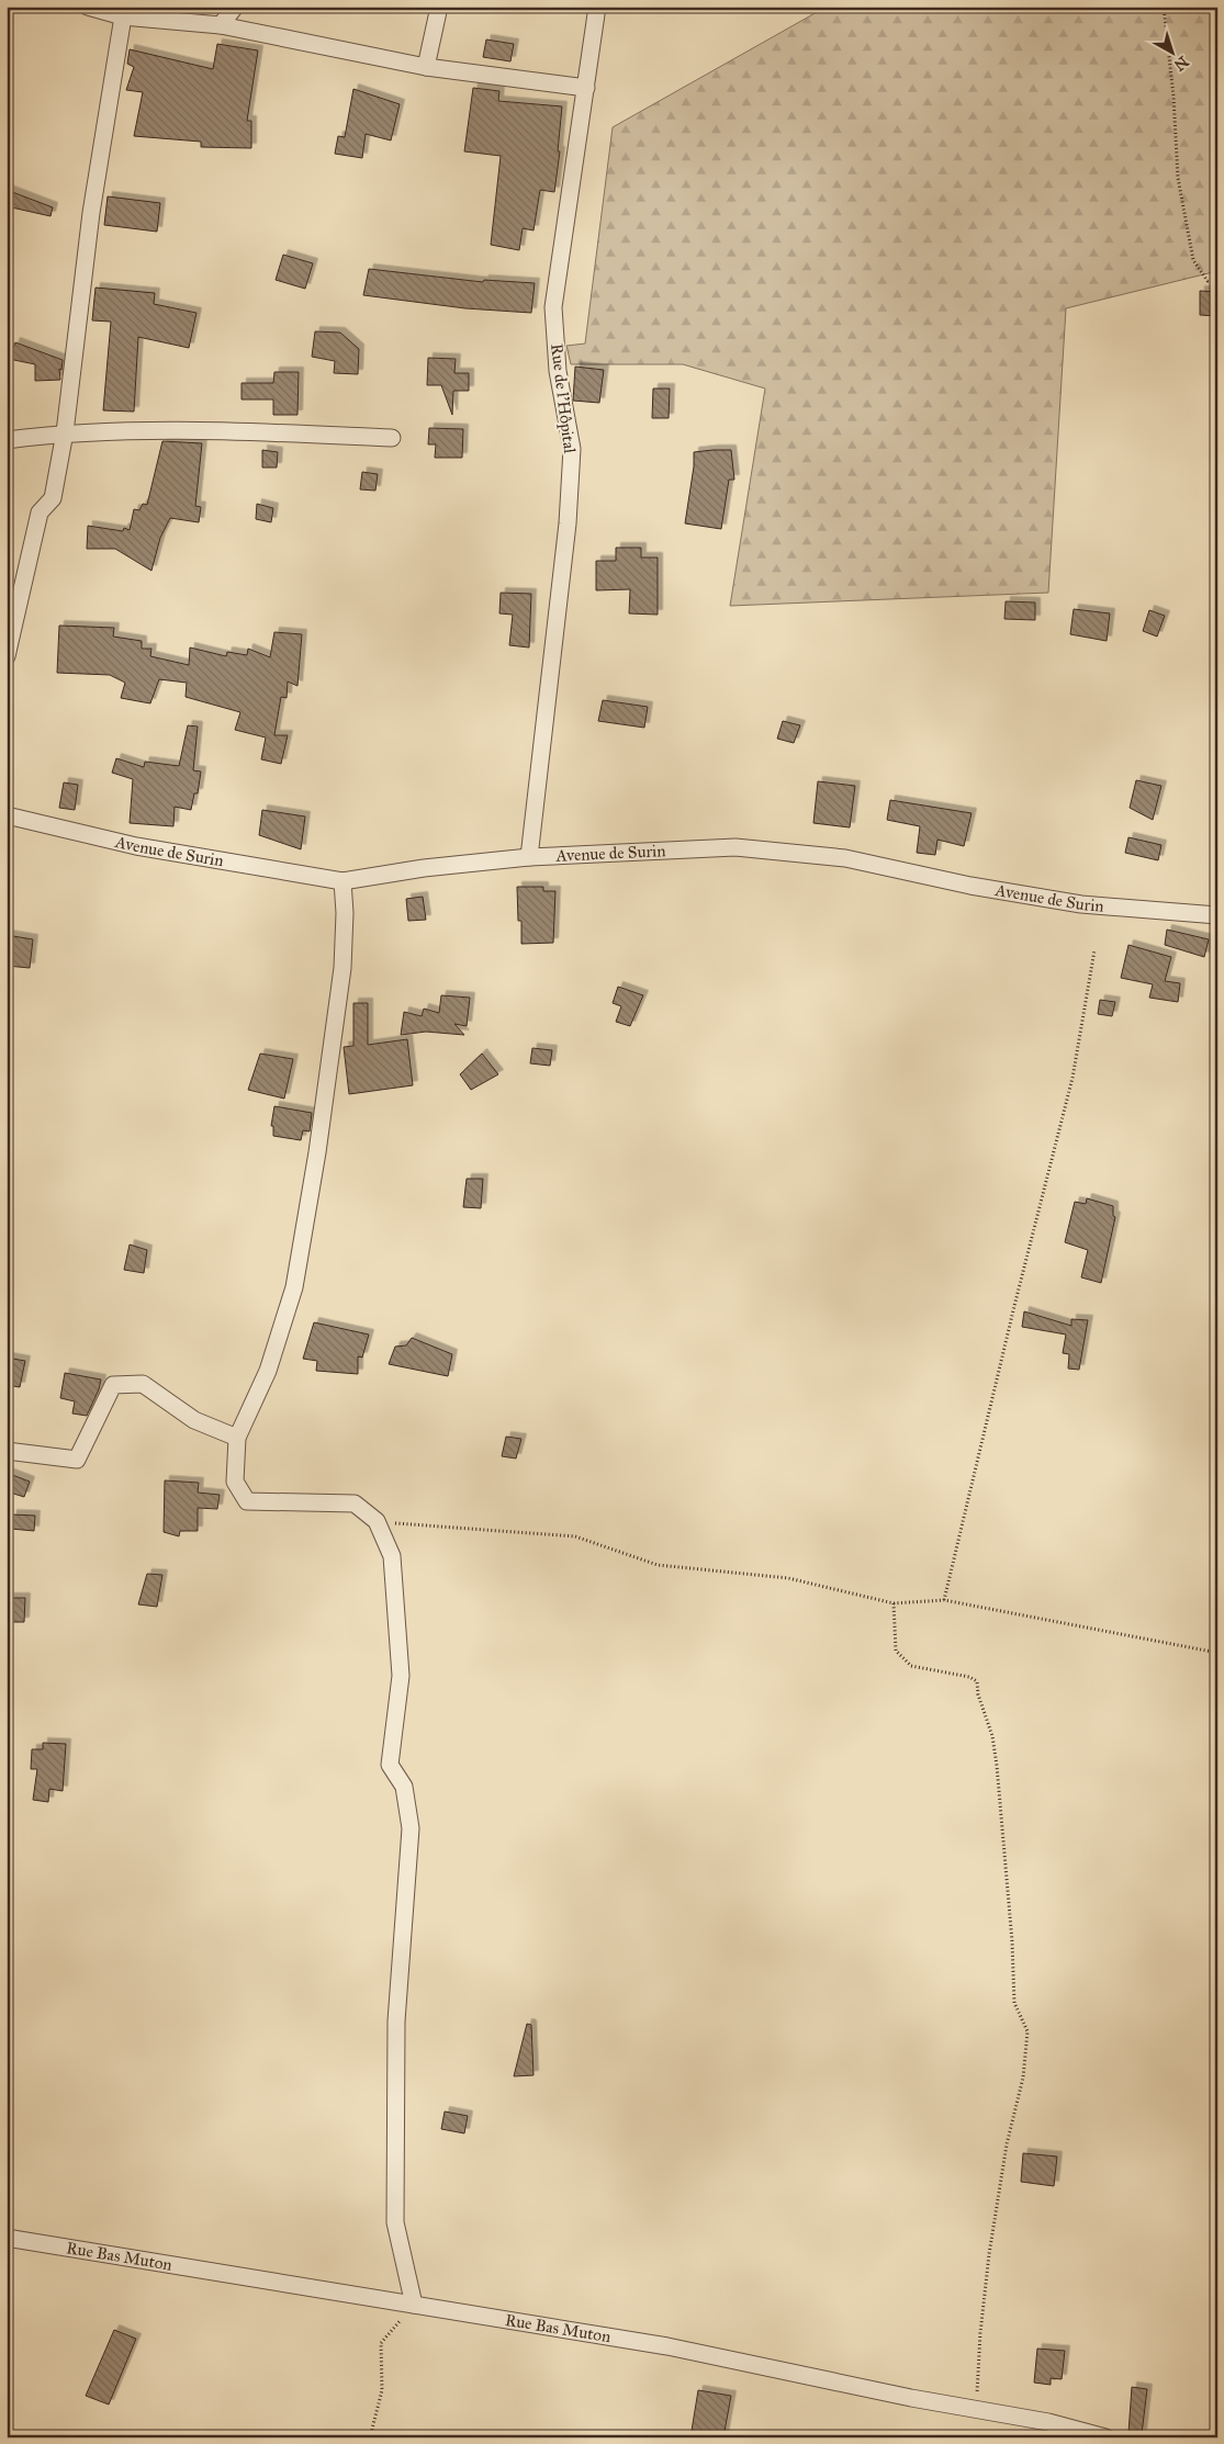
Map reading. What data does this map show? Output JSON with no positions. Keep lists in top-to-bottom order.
{
  "streets": {
    "street": ["Rue de l'Hôpital", "Avenue de Surin", "Rue Bas Muton"]
  },
  "crossings": [
    ["Rue de l'Hôpital", "Avenue de Surin"]
  ],
  "north": "bottom right"
}
